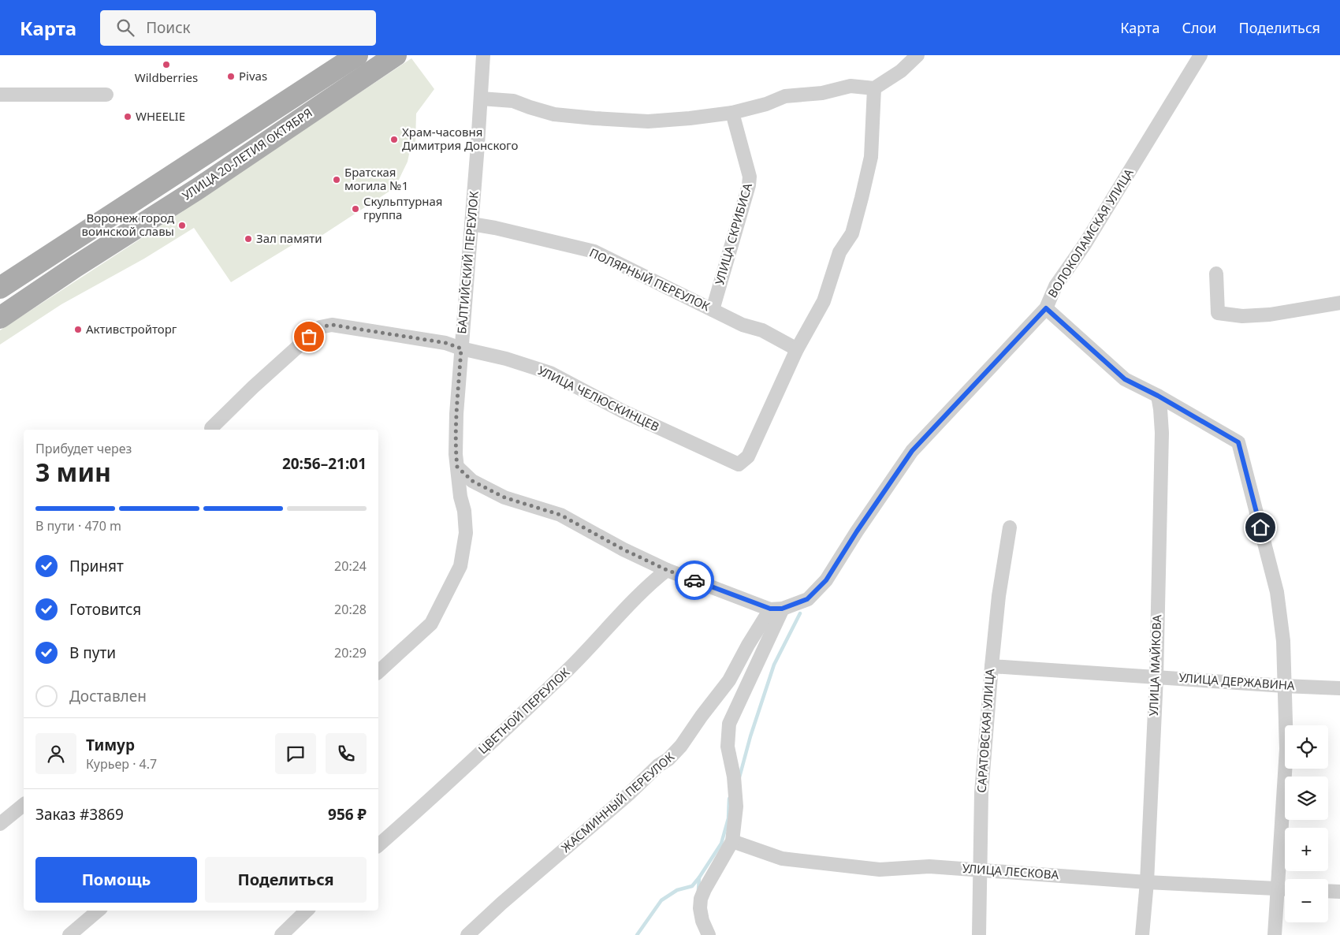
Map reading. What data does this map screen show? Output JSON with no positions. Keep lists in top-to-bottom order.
{
  "streets": {
    "main road": ["УЛИЦА 20-ЛЕТИЯ ОКТЯБРЯ"],
    "street": [
      "ВОЛОКОЛАМСКАЯ УЛИЦА",
      "УЛИЦА СКРИБИСА",
      "БАЛТИЙСКИЙ ПЕРЕУЛОК",
      "ПОЛЯРНЫЙ ПЕРЕУЛОК",
      "УЛИЦА ЧЕЛЮСКИНЦЕВ",
      "УЛИЦА МАЙКОВА",
      "УЛИЦА ДЕРЖАВИНА",
      "ЦВЕТНОЙ ПЕРЕУЛОК",
      "САРАТОВСКАЯ УЛИЦА",
      "ЖАСМИННЫЙ ПЕРЕУЛОК",
      "УЛИЦА ЛЕСКОВА"
    ]
  },
  "crossings": [
    ["ВОЛОКОЛАМСКАЯ УЛИЦА", "ЖАСМИННЫЙ ПЕРЕУЛОК"],
    ["УЛИЦА СКРИБИСА", "ПОЛЯРНЫЙ ПЕРЕУЛОК"],
    ["БАЛТИЙСКИЙ ПЕРЕУЛОК", "ПОЛЯРНЫЙ ПЕРЕУЛОК"],
    ["БАЛТИЙСКИЙ ПЕРЕУЛОК", "УЛИЦА ЧЕЛЮСКИНЦЕВ"],
    ["ПОЛЯРНЫЙ ПЕРЕУЛОК", "УЛИЦА ЧЕЛЮСКИНЦЕВ"],
    ["УЛИЦА МАЙКОВА", "УЛИЦА ДЕРЖАВИНА"],
    ["УЛИЦА МАЙКОВА", "УЛИЦА ЛЕСКОВА"],
    ["УЛИЦА ДЕРЖАВИНА", "САРАТОВСКАЯ УЛИЦА"],
    ["САРАТОВСКАЯ УЛИЦА", "УЛИЦА ЛЕСКОВА"]
  ],
  "places": [
    "Wildberries",
    "Pivas",
    "WHEELIE",
    "Храм-часовня Димитрия Донского",
    "Братская могила №1",
    "Скульптурная группа",
    "Воронеж город воинской славы",
    "Зал памяти",
    "Активстройторг"
  ],
  "page": {
    "header": "Карта",
    "search": "Поиск",
    "nav": ["Карта", "Слои", "Поделиться"],
    "heading": ["3 мин", "Прибудет через", "20:56–21:01"],
    "panel": [
      "Тимур",
      "Курьер · 4.7",
      "Заказ #3869",
      "956 ₽"
    ],
    "bar": "В пути · 470 m",
    "list": [
      ["Принят", "20:24"],
      ["Готовится", "20:28"],
      ["В пути", "20:29"],
      "Доставлен"
    ],
    "map_buttons": ["+", "−"],
    "buttons": ["Помощь", "Поделиться"]
  }
}
